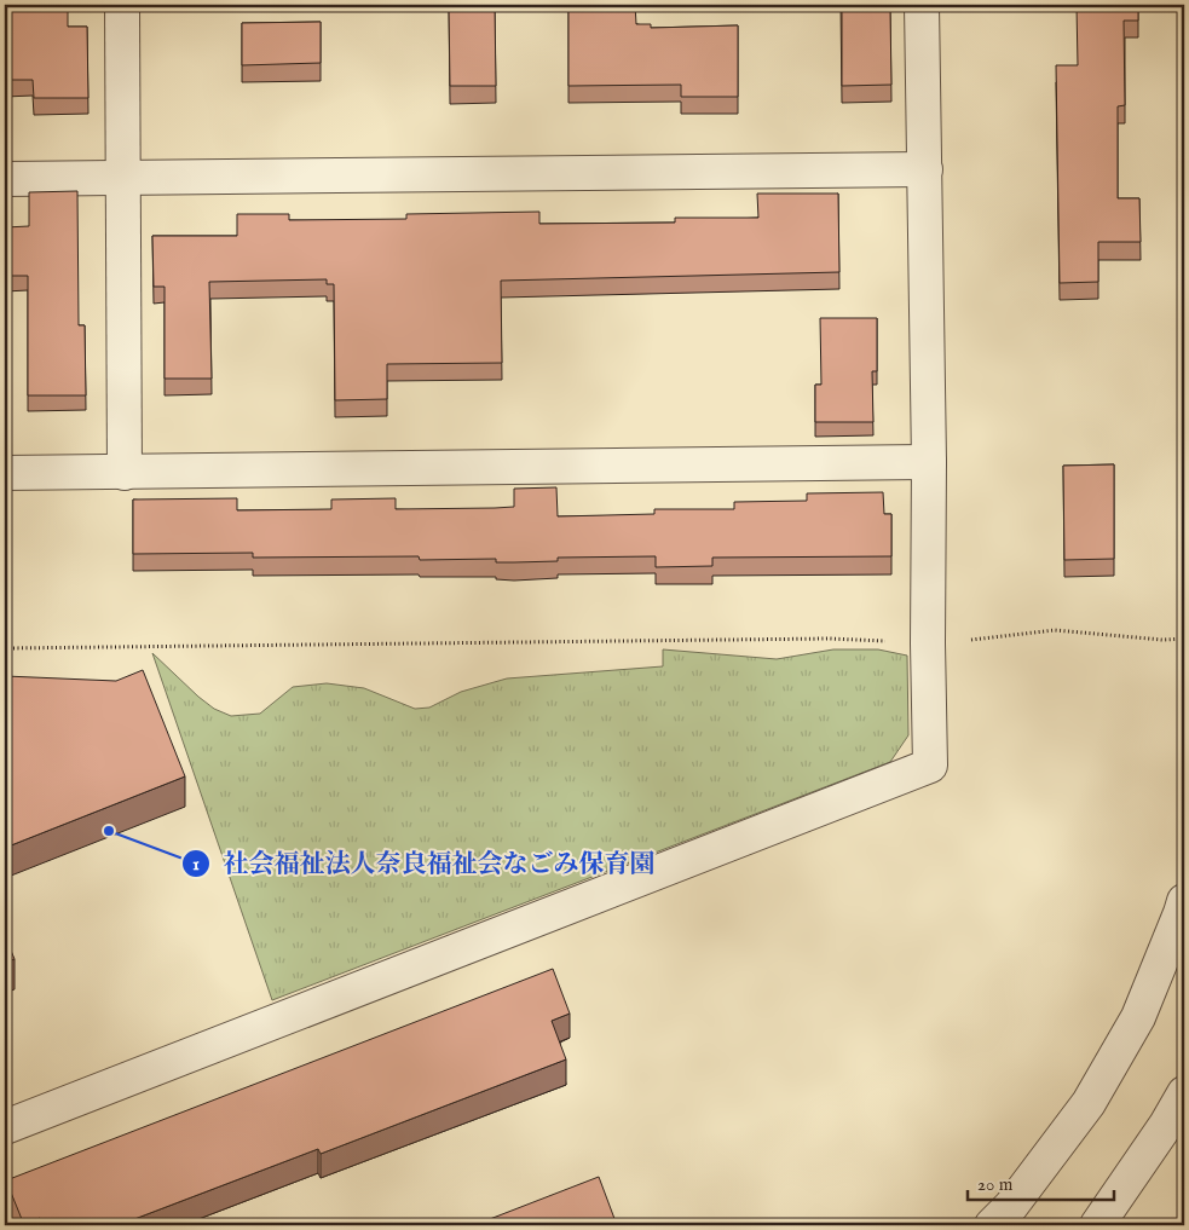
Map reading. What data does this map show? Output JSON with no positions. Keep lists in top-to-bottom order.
{
  "places": ["社会福祉法人奈良福祉会なごみ保育園"],
  "scale_bar": "20 m"
}
